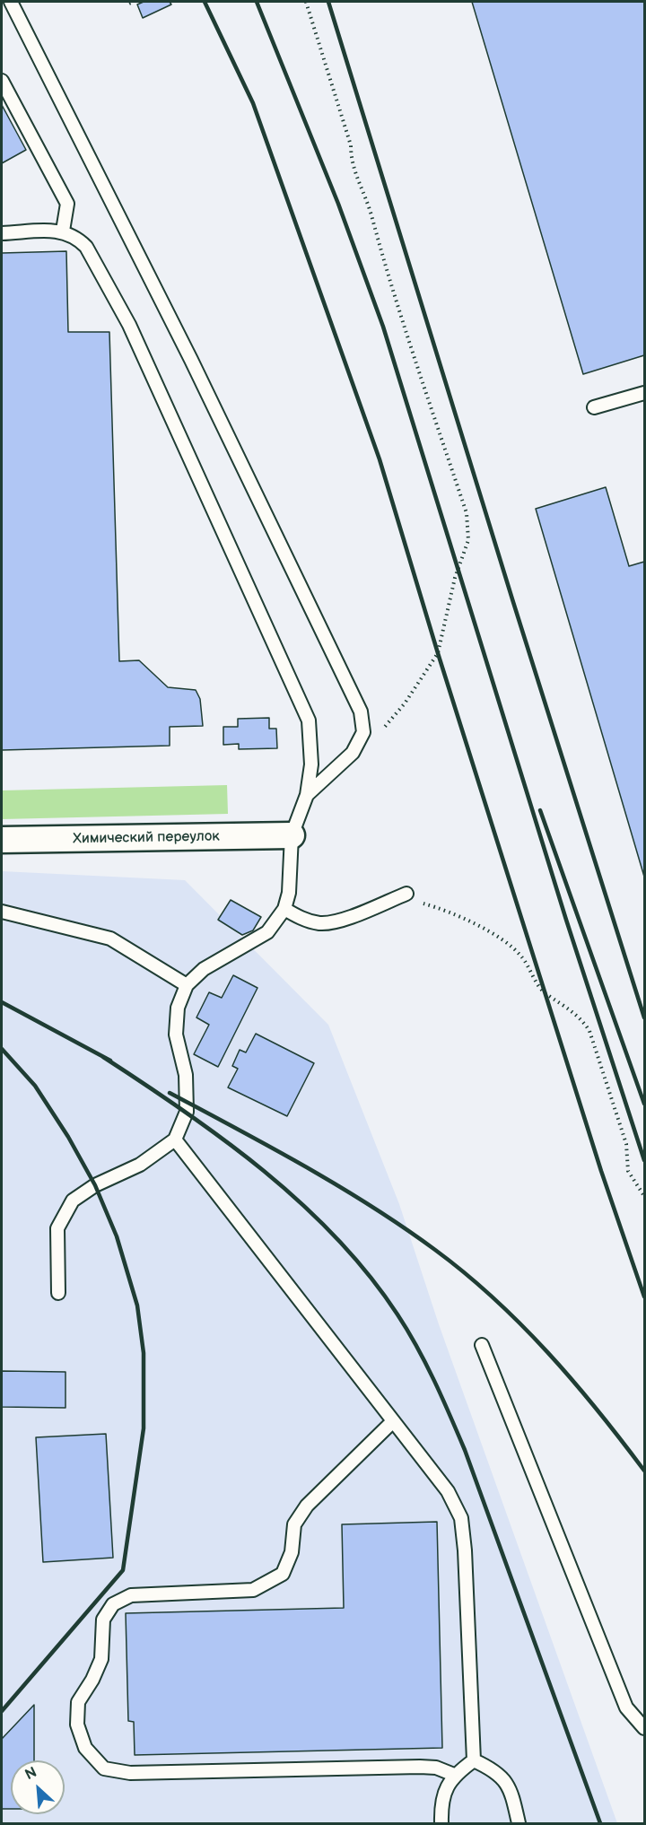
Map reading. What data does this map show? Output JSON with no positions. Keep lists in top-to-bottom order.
{
  "streets": {
    "street": ["Химический переулок"]
  },
  "north": "top left"
}
